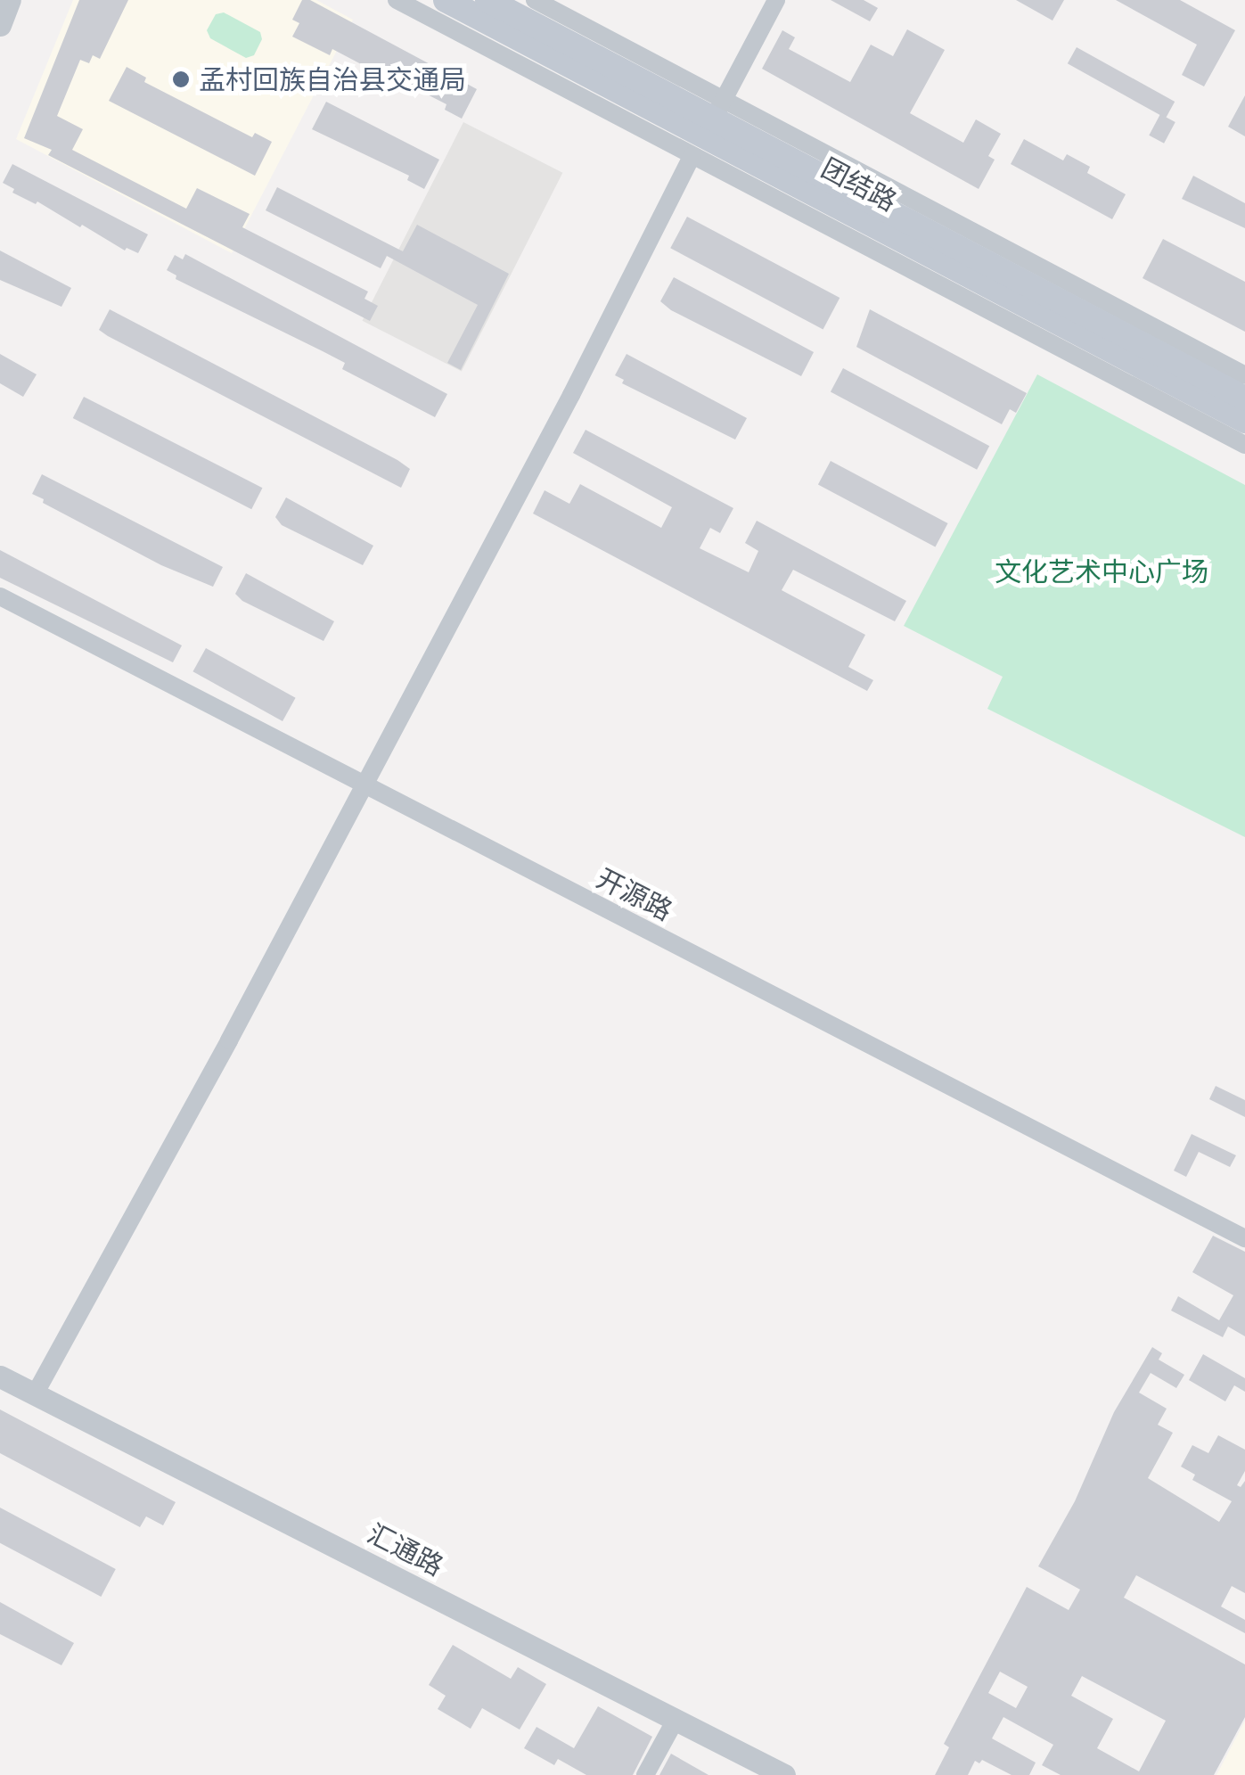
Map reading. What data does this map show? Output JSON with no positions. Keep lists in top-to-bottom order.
{
  "streets": {
    "main road": ["团结路"],
    "street": ["开源路", "汇通路"]
  },
  "parks": ["文化艺术中心广场"],
  "places": ["孟村回族自治县交通局"]
}
